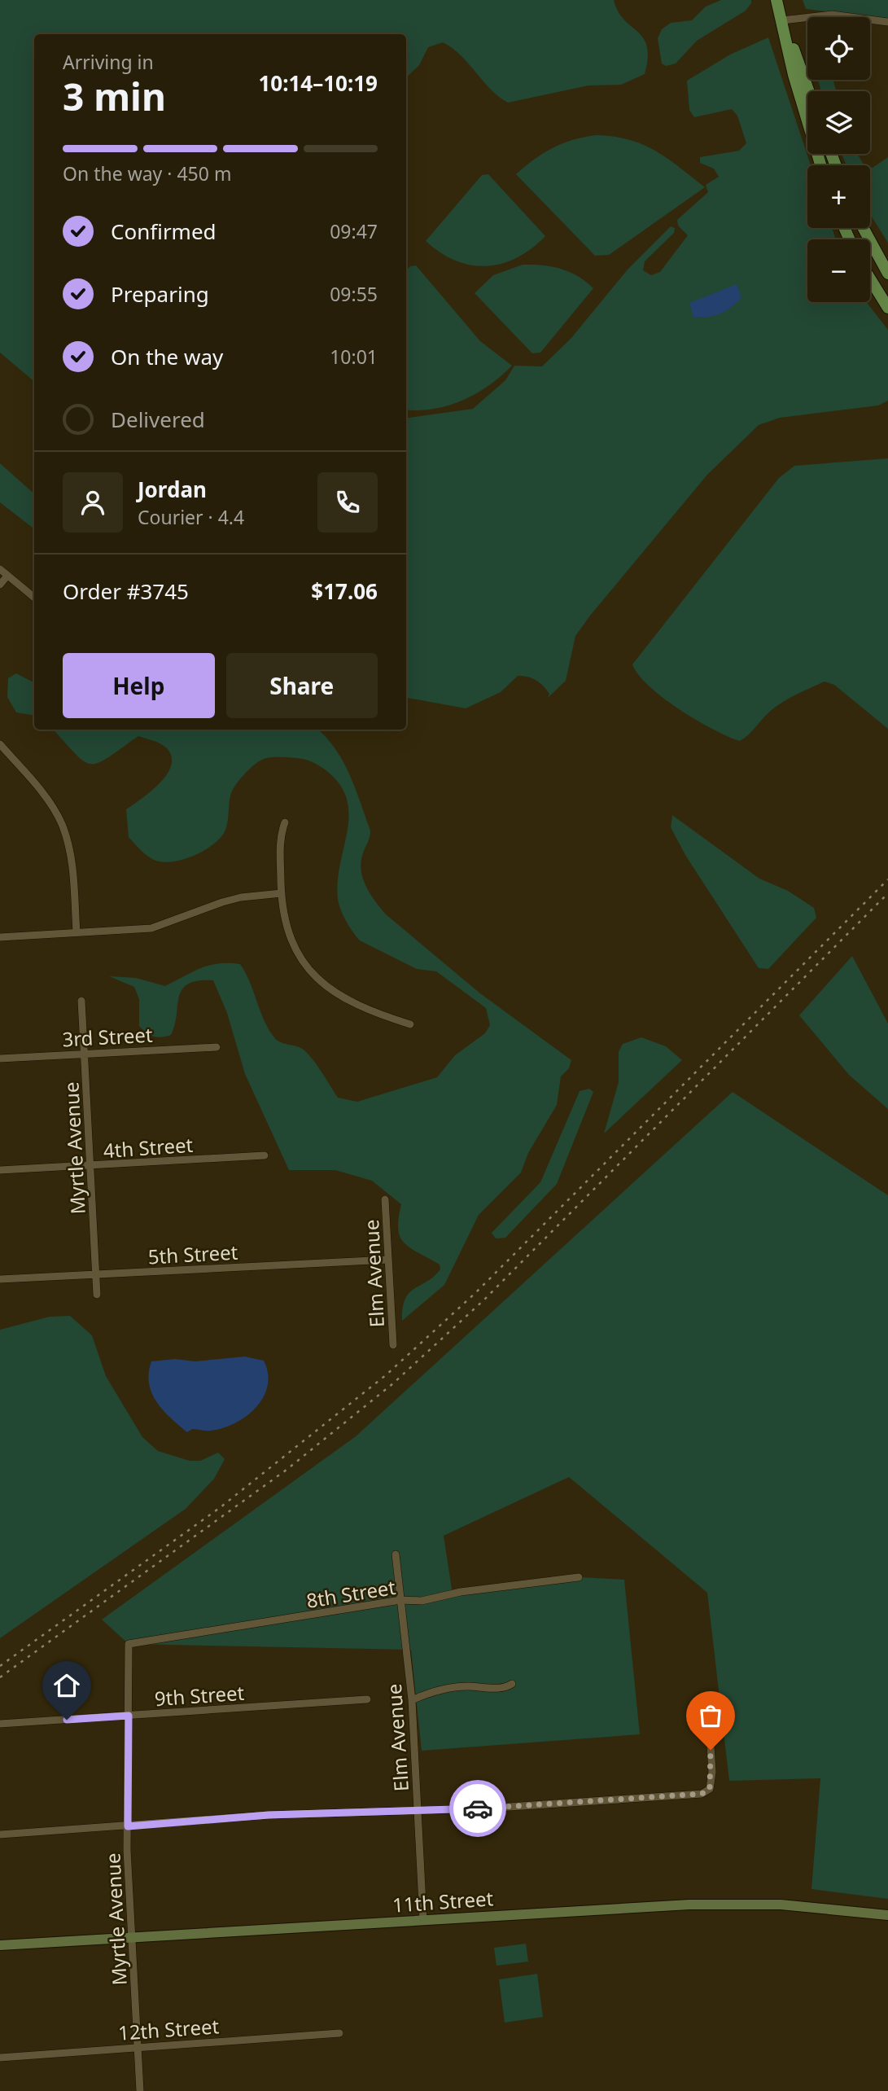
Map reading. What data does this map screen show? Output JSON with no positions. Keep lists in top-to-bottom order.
{
  "streets": {
    "main road": ["11th Street"],
    "street": [
      "3rd Street",
      "4th Street",
      "Myrtle Avenue",
      "5th Street",
      "Elm Avenue",
      "8th Street",
      "9th Street",
      "12th Street"
    ]
  },
  "crossings": [
    ["3rd Street", "Myrtle Avenue"],
    ["4th Street", "Myrtle Avenue"],
    ["Myrtle Avenue", "5th Street"],
    ["Myrtle Avenue", "8th Street"],
    ["Myrtle Avenue", "9th Street"],
    ["Myrtle Avenue", "11th Street"],
    ["Myrtle Avenue", "12th Street"],
    ["5th Street", "Elm Avenue"],
    ["Elm Avenue", "8th Street"],
    ["Elm Avenue", "11th Street"]
  ],
  "page": {
    "map_buttons": ["+", "−"],
    "heading": ["3 min", "Arriving in", "10:14–10:19"],
    "panel": [
      "Jordan",
      "Courier · 4.4",
      "Order #3745",
      "$17.06"
    ],
    "bar": "On the way · 450 m",
    "list": [
      ["Confirmed", "09:47"],
      ["Preparing", "09:55"],
      ["On the way", "10:01"],
      "Delivered"
    ],
    "buttons": ["Help", "Share"]
  }
}
